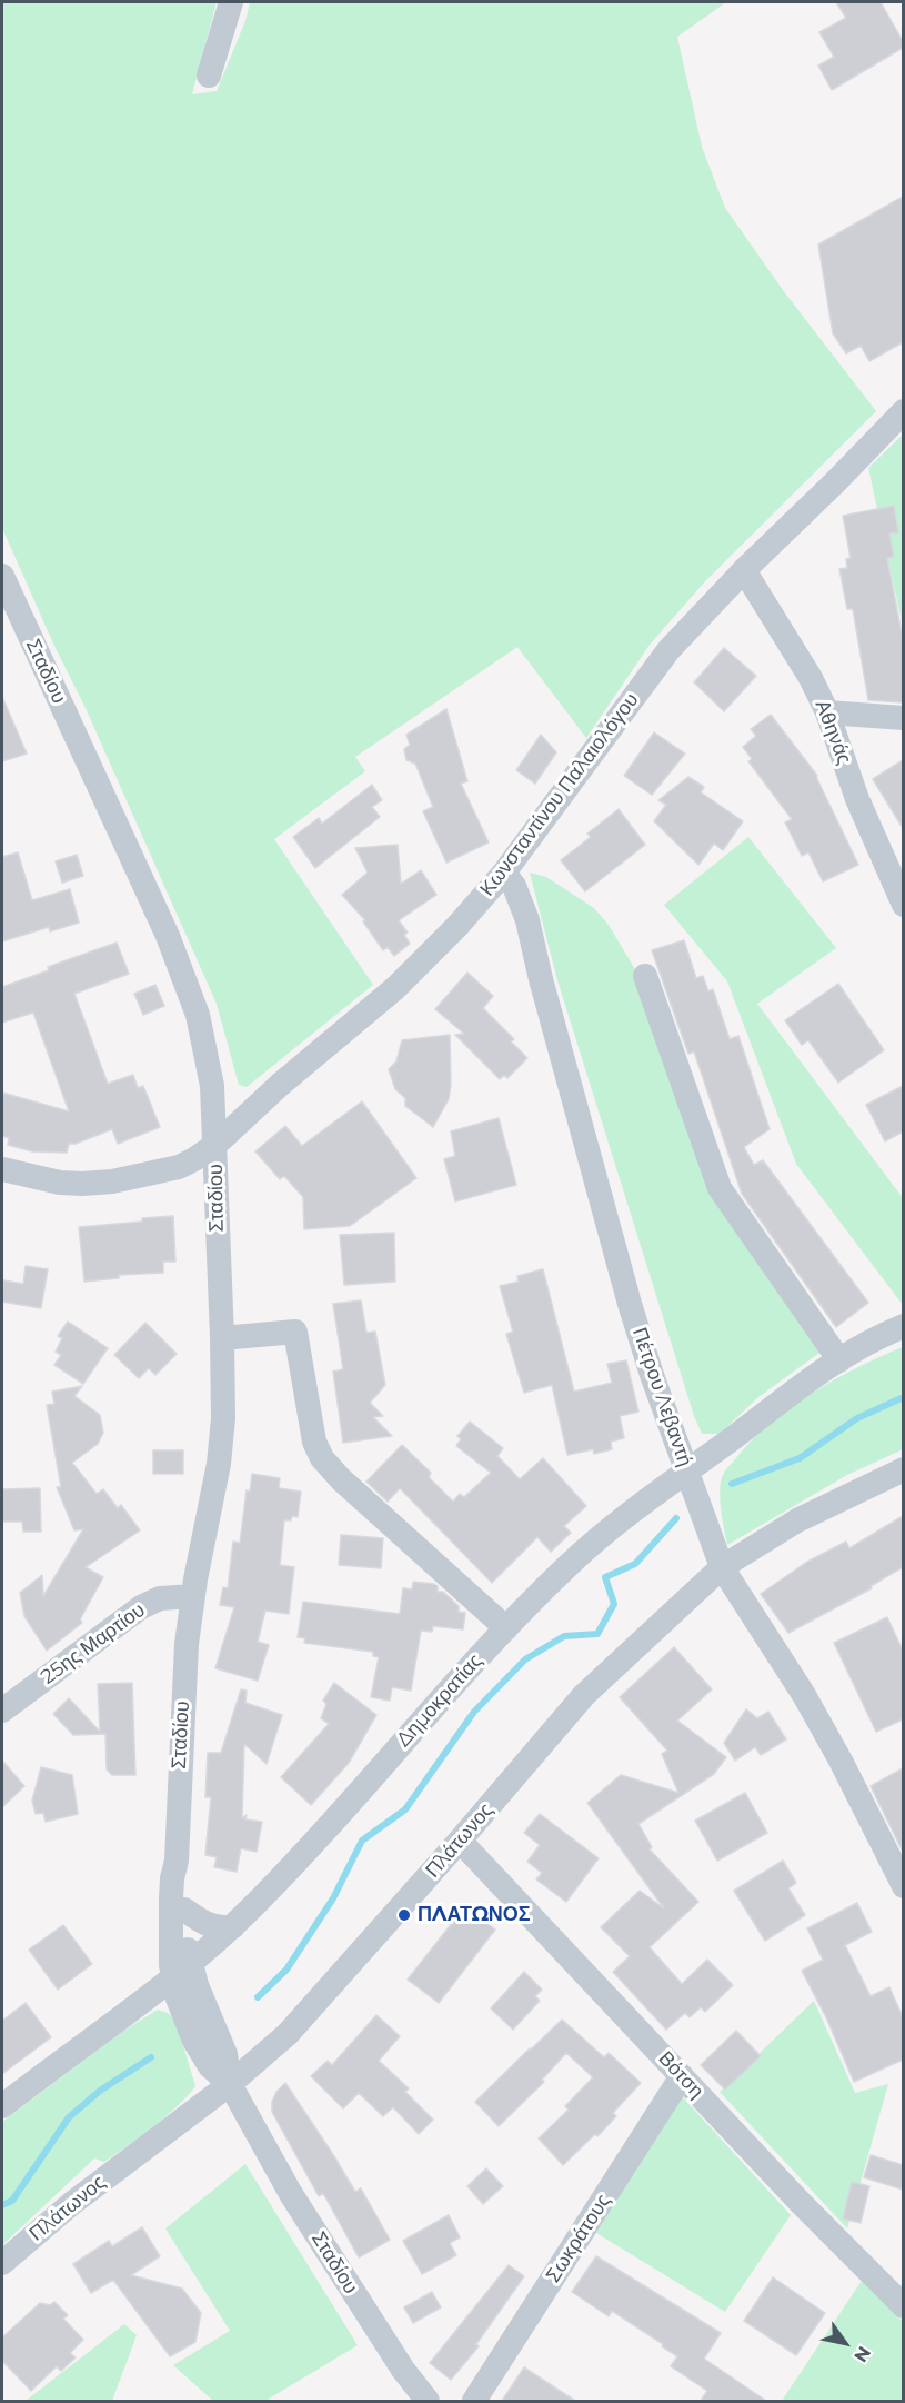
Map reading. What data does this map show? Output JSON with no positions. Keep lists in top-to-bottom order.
{
  "streets": {
    "street": [
      "Σταδίου",
      "Αθηνάς",
      "Κωνσταντίνου Παλαιολόγου",
      "Πέτρου Λεβαντή",
      "25ης Μαρτίου",
      "Δημοκρατίας",
      "Πλάτωνος",
      "Βότση",
      "Σωκράτους"
    ]
  },
  "crossings": [
    ["Σταδίου", "Κωνσταντίνου Παλαιολόγου"],
    ["Σταδίου", "25ης Μαρτίου"],
    ["Σταδίου", "Δημοκρατίας"],
    ["Σταδίου", "Πλάτωνος"],
    ["Αθηνάς", "Κωνσταντίνου Παλαιολόγου"],
    ["Κωνσταντίνου Παλαιολόγου", "Πέτρου Λεβαντή"],
    ["Πέτρου Λεβαντή", "Δημοκρατίας"],
    ["Πέτρου Λεβαντή", "Πλάτωνος"],
    ["Πλάτωνος", "Βότση"],
    ["Βότση", "Σωκράτους"]
  ],
  "places": ["ΠΛΑΤΩΝΟΣ"],
  "north": "bottom right"
}
